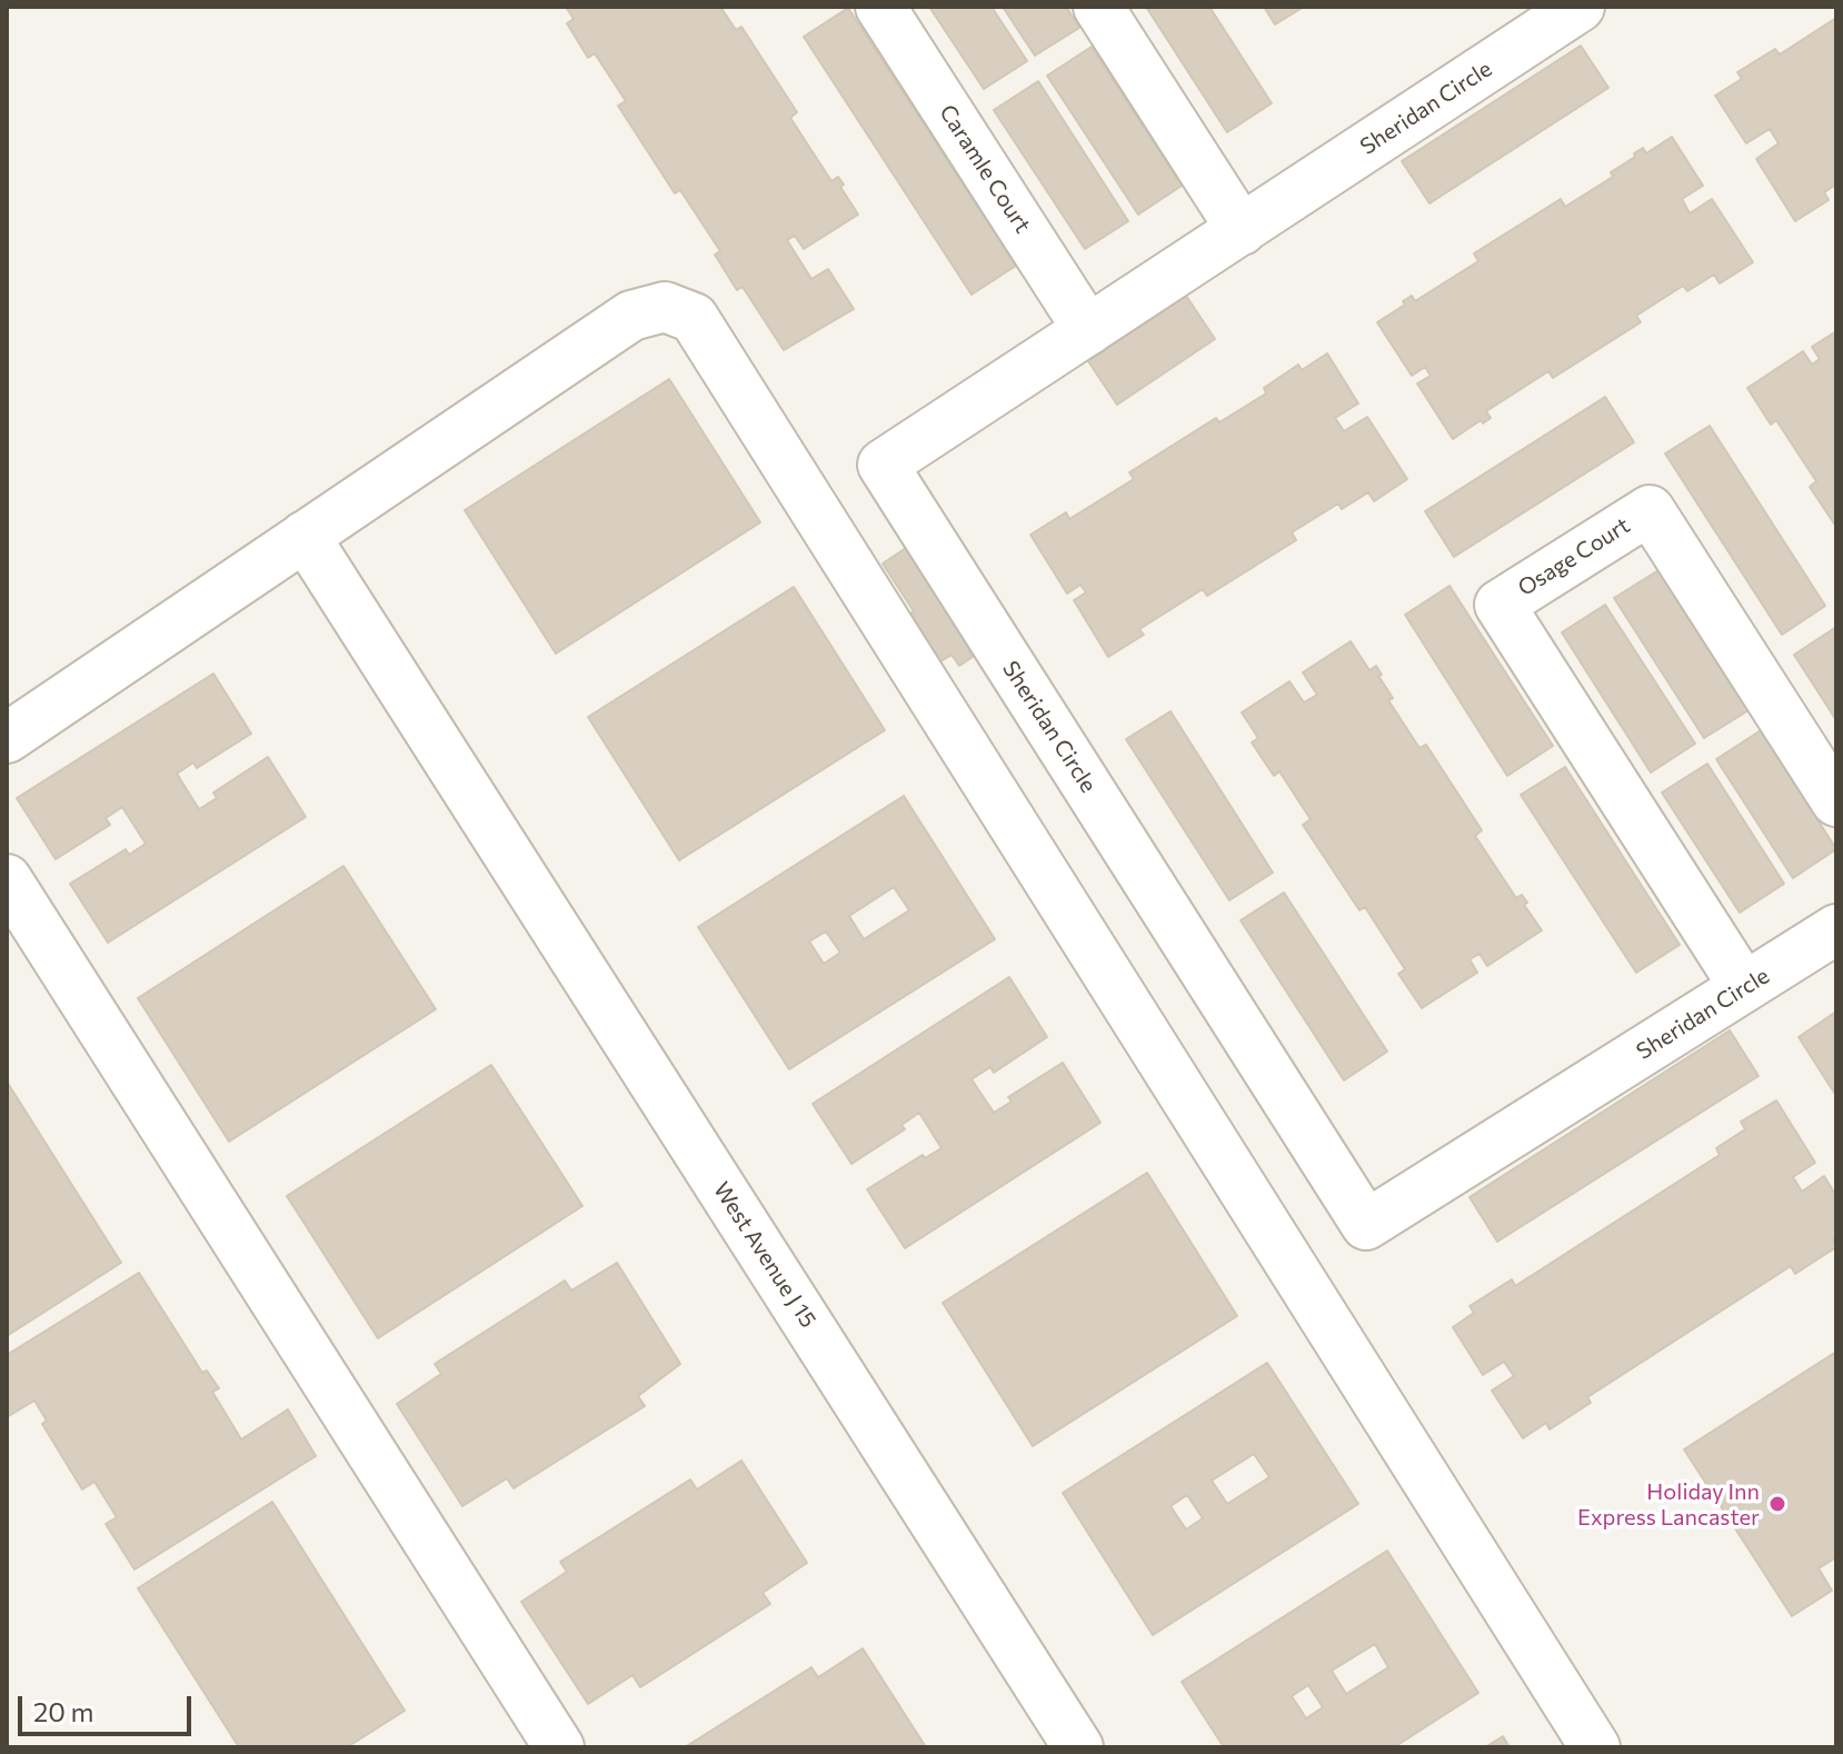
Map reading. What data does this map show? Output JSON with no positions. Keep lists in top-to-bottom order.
{
  "streets": {
    "street": [
      "Sheridan Circle",
      "Caramle Court",
      "Osage Court",
      "West Avenue J 15"
    ]
  },
  "crossings": [
    ["Sheridan Circle", "Caramle Court"],
    ["Sheridan Circle", "Osage Court"]
  ],
  "places": ["Holiday Inn Express Lancaster"],
  "scale_bar": "20 m"
}
